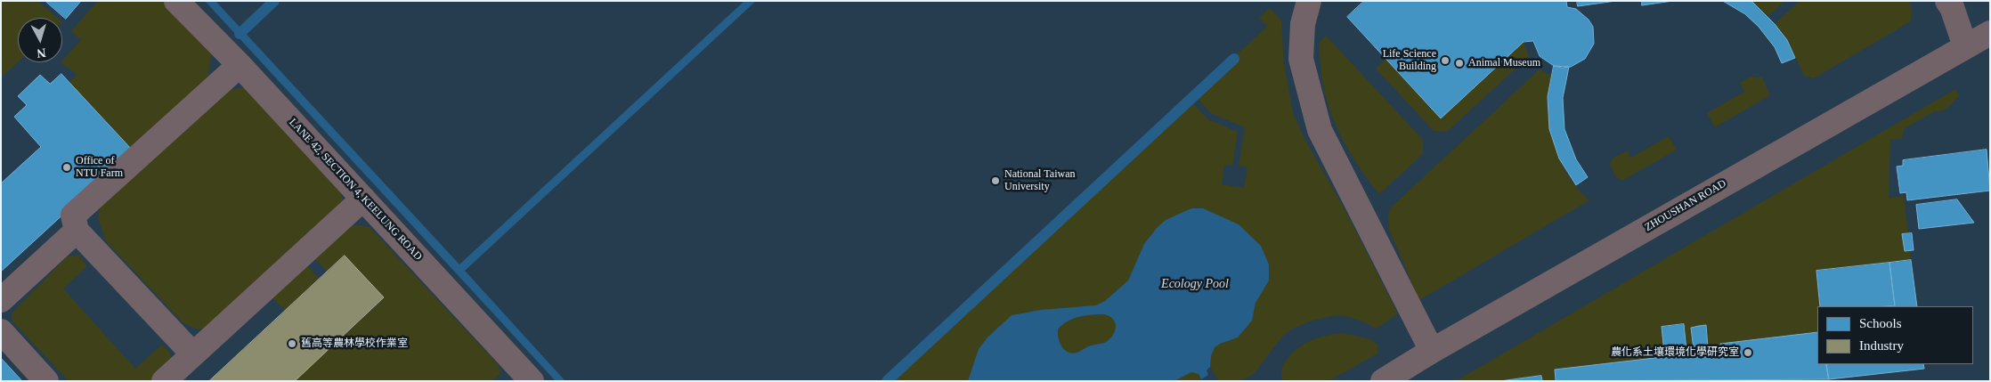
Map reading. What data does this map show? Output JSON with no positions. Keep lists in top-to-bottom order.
{
  "streets": {
    "street": ["LANE 42, SECTION 4, KEELUNG ROAD", "ZHOUSHAN ROAD"]
  },
  "water": ["Ecology Pool"],
  "places": [
    "Life Science Building",
    "Animal Museum",
    "Office of NTU Farm",
    "National Taiwan University",
    "舊高等農林學校作業室",
    "農化系土壤環境化學研究室"
  ],
  "legend": ["Schools", "Industry"],
  "north": "bottom"
}
